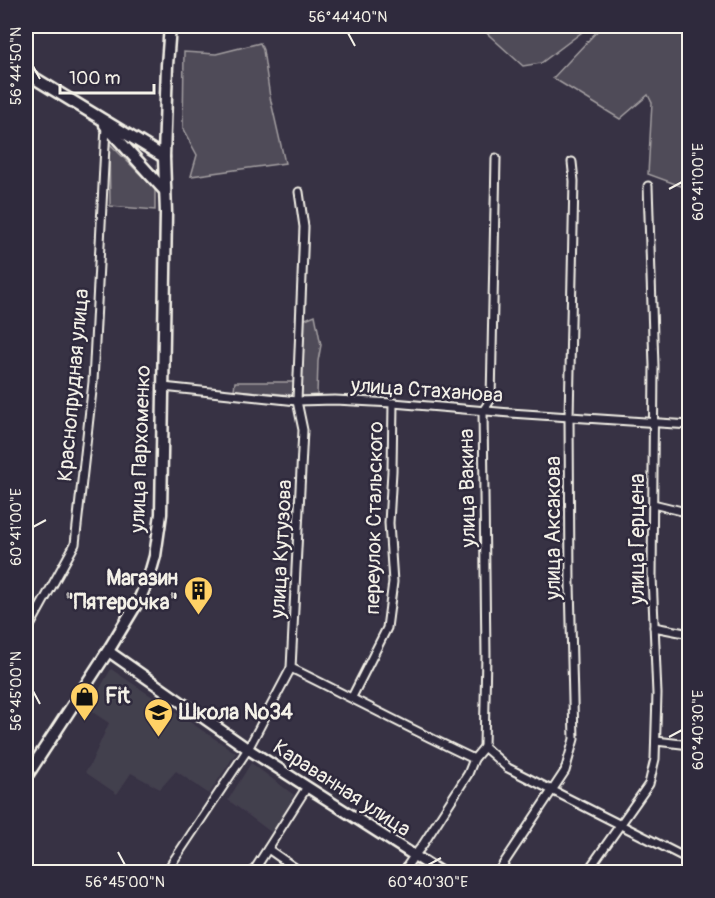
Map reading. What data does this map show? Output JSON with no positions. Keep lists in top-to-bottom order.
{
  "streets": {
    "main road": ["улица Пархоменко"],
    "street": [
      "Краснопрудная улица",
      "улица Стаханова",
      "улица Вакина",
      "переулок Стальского",
      "улица Аксакова",
      "улица Герцена",
      "улица Кутузова",
      "Караванная улица"
    ]
  },
  "crossings": [
    ["улица Стаханова", "улица Пархоменко"],
    ["улица Стаханова", "улица Вакина"],
    ["улица Стаханова", "переулок Стальского"],
    ["улица Стаханова", "улица Аксакова"],
    ["улица Стаханова", "улица Герцена"],
    ["улица Стаханова", "улица Кутузова"],
    ["улица Пархоменко", "Караванная улица"],
    ["улица Кутузова", "Караванная улица"]
  ],
  "places": {
    "building": ["Магазин \"Пятерочка\""],
    "shop": ["Fit"],
    "school or university": ["Школа №34"]
  },
  "scale_bar": "100 m",
  "coordinates": [
    "56°44'40\"N",
    "56°44'50\"N",
    "60°41'00\"E",
    "56°45'00\"N",
    "60°40'30\"E"
  ]
}
